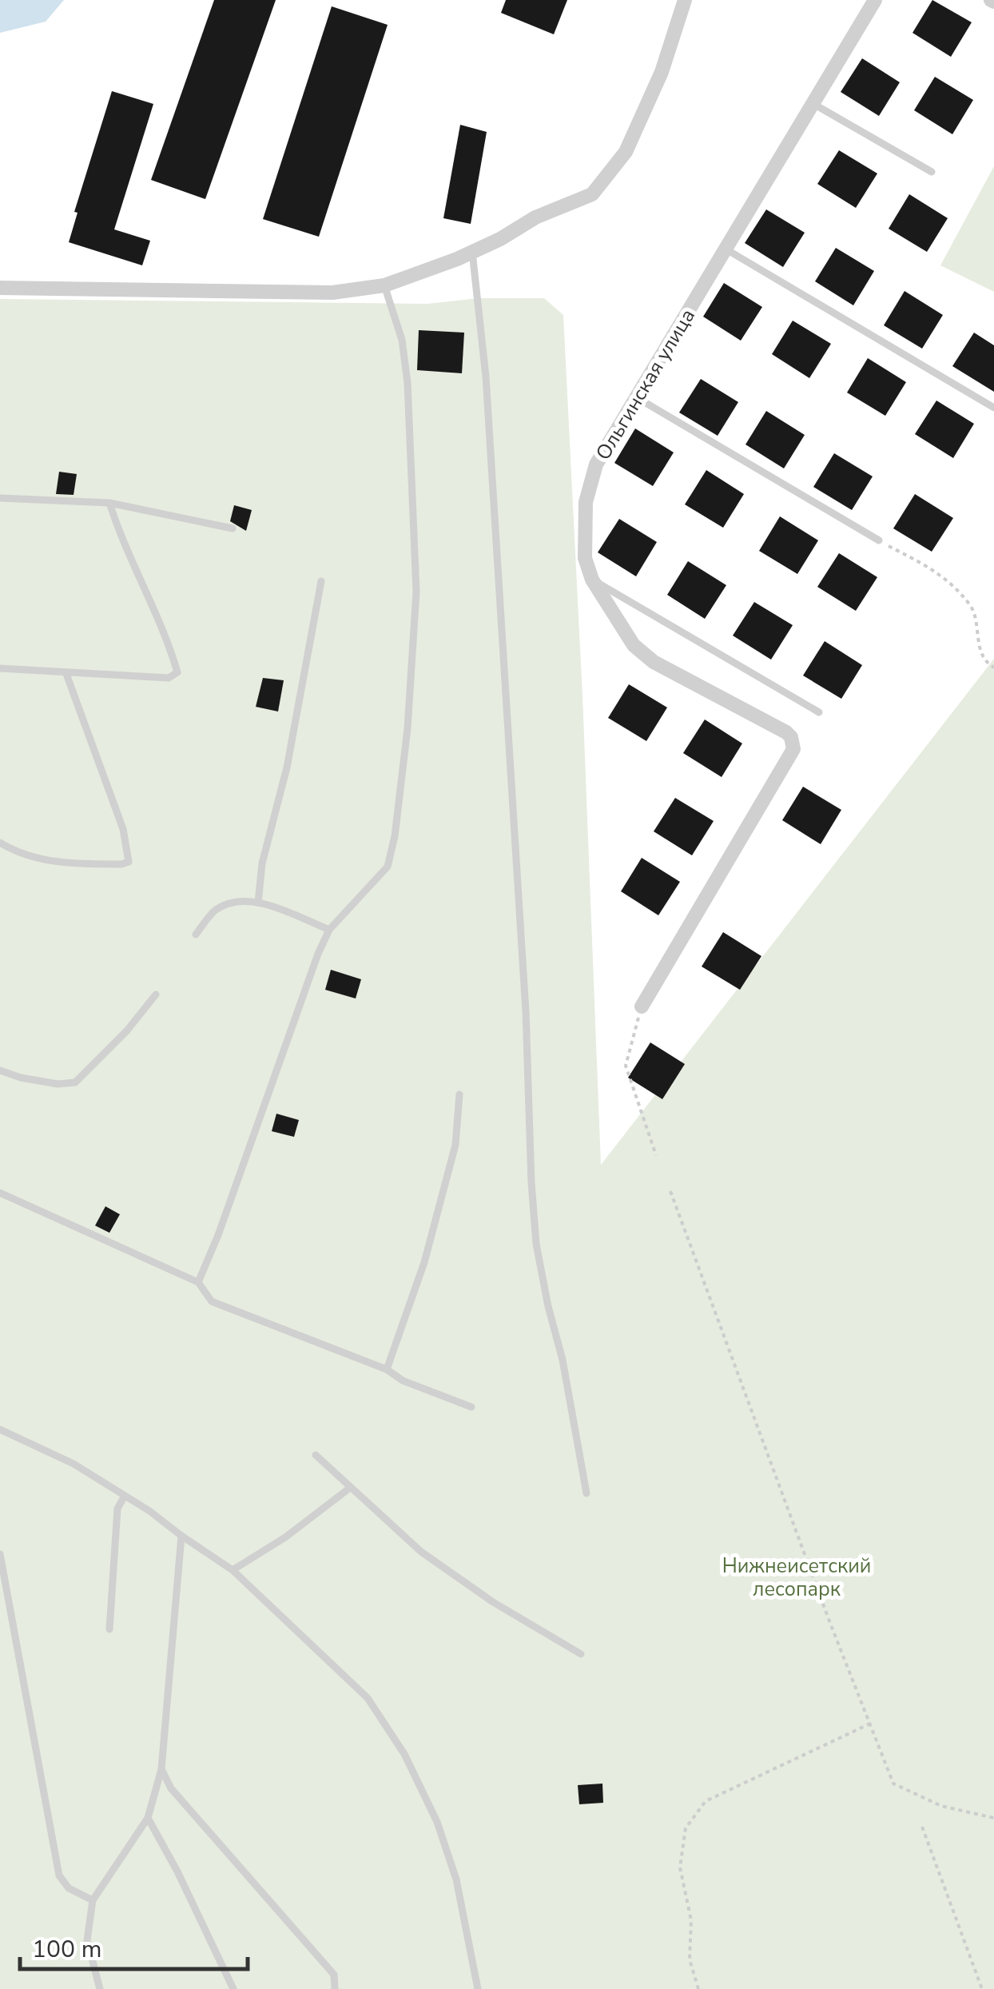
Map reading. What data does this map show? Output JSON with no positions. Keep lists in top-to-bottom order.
{
  "streets": {
    "street": ["Ольгинская улица"]
  },
  "parks": ["Нижнеисетский лесопарк"],
  "scale_bar": "100 m"
}
